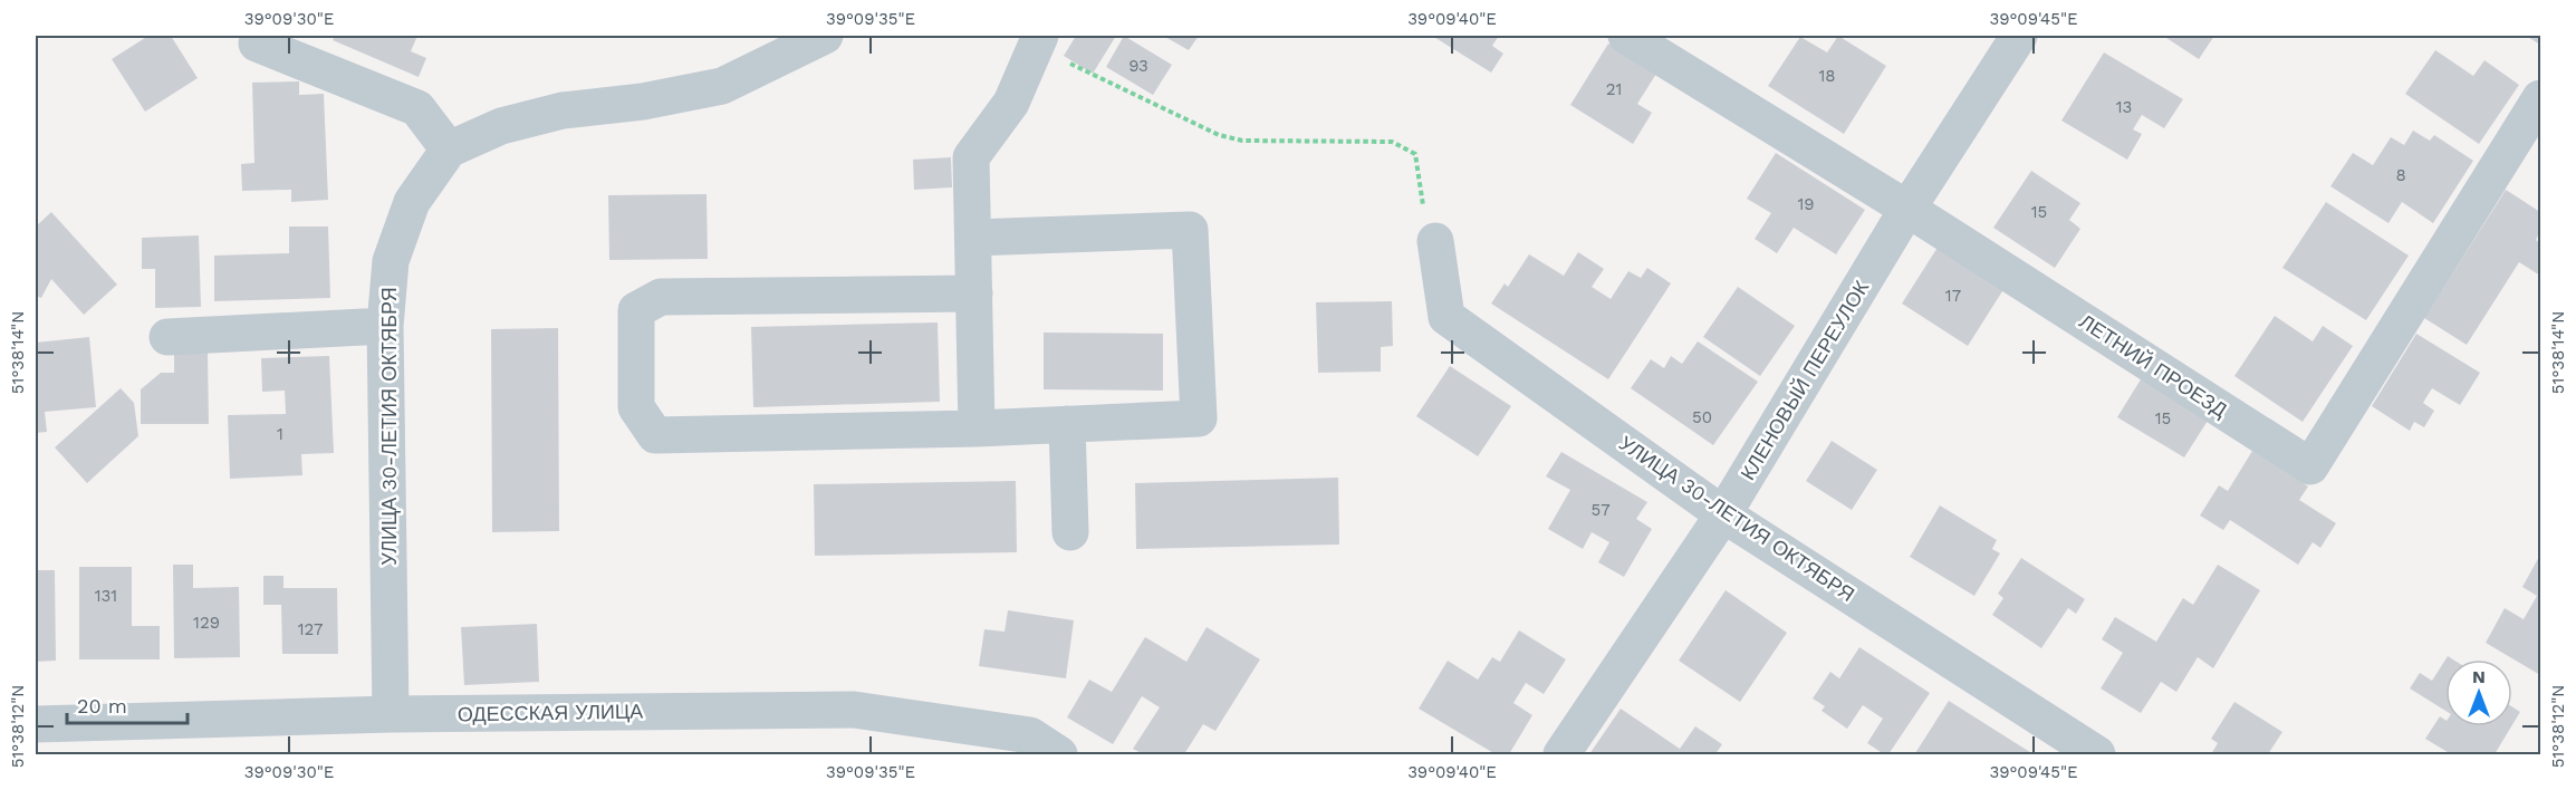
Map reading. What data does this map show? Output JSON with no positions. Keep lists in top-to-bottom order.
{
  "streets": {
    "street": [
      "ЛЕТНИЙ ПРОЕЗД",
      "КЛЕНОВЫЙ ПЕРЕУЛОК",
      "УЛИЦА 30-ЛЕТИЯ ОКТЯБРЯ",
      "ОДЕССКАЯ УЛИЦА"
    ]
  },
  "crossings": [
    ["ЛЕТНИЙ ПРОЕЗД", "КЛЕНОВЫЙ ПЕРЕУЛОК"],
    ["КЛЕНОВЫЙ ПЕРЕУЛОК", "УЛИЦА 30-ЛЕТИЯ ОКТЯБРЯ"],
    ["УЛИЦА 30-ЛЕТИЯ ОКТЯБРЯ", "ОДЕССКАЯ УЛИЦА"]
  ],
  "house_numbers": [
    "93",
    "18",
    "21",
    "13",
    "8",
    "19",
    "15",
    "17",
    "50",
    "15",
    "1",
    "57",
    "131",
    "129",
    "127"
  ],
  "scale_bar": "20 m",
  "north": "top",
  "coordinates": [
    "39°09'30\"E",
    "39°09'35\"E",
    "39°09'40\"E",
    "39°09'45\"E",
    "51°38'14\"N",
    "51°38'12\"N"
  ]
}
